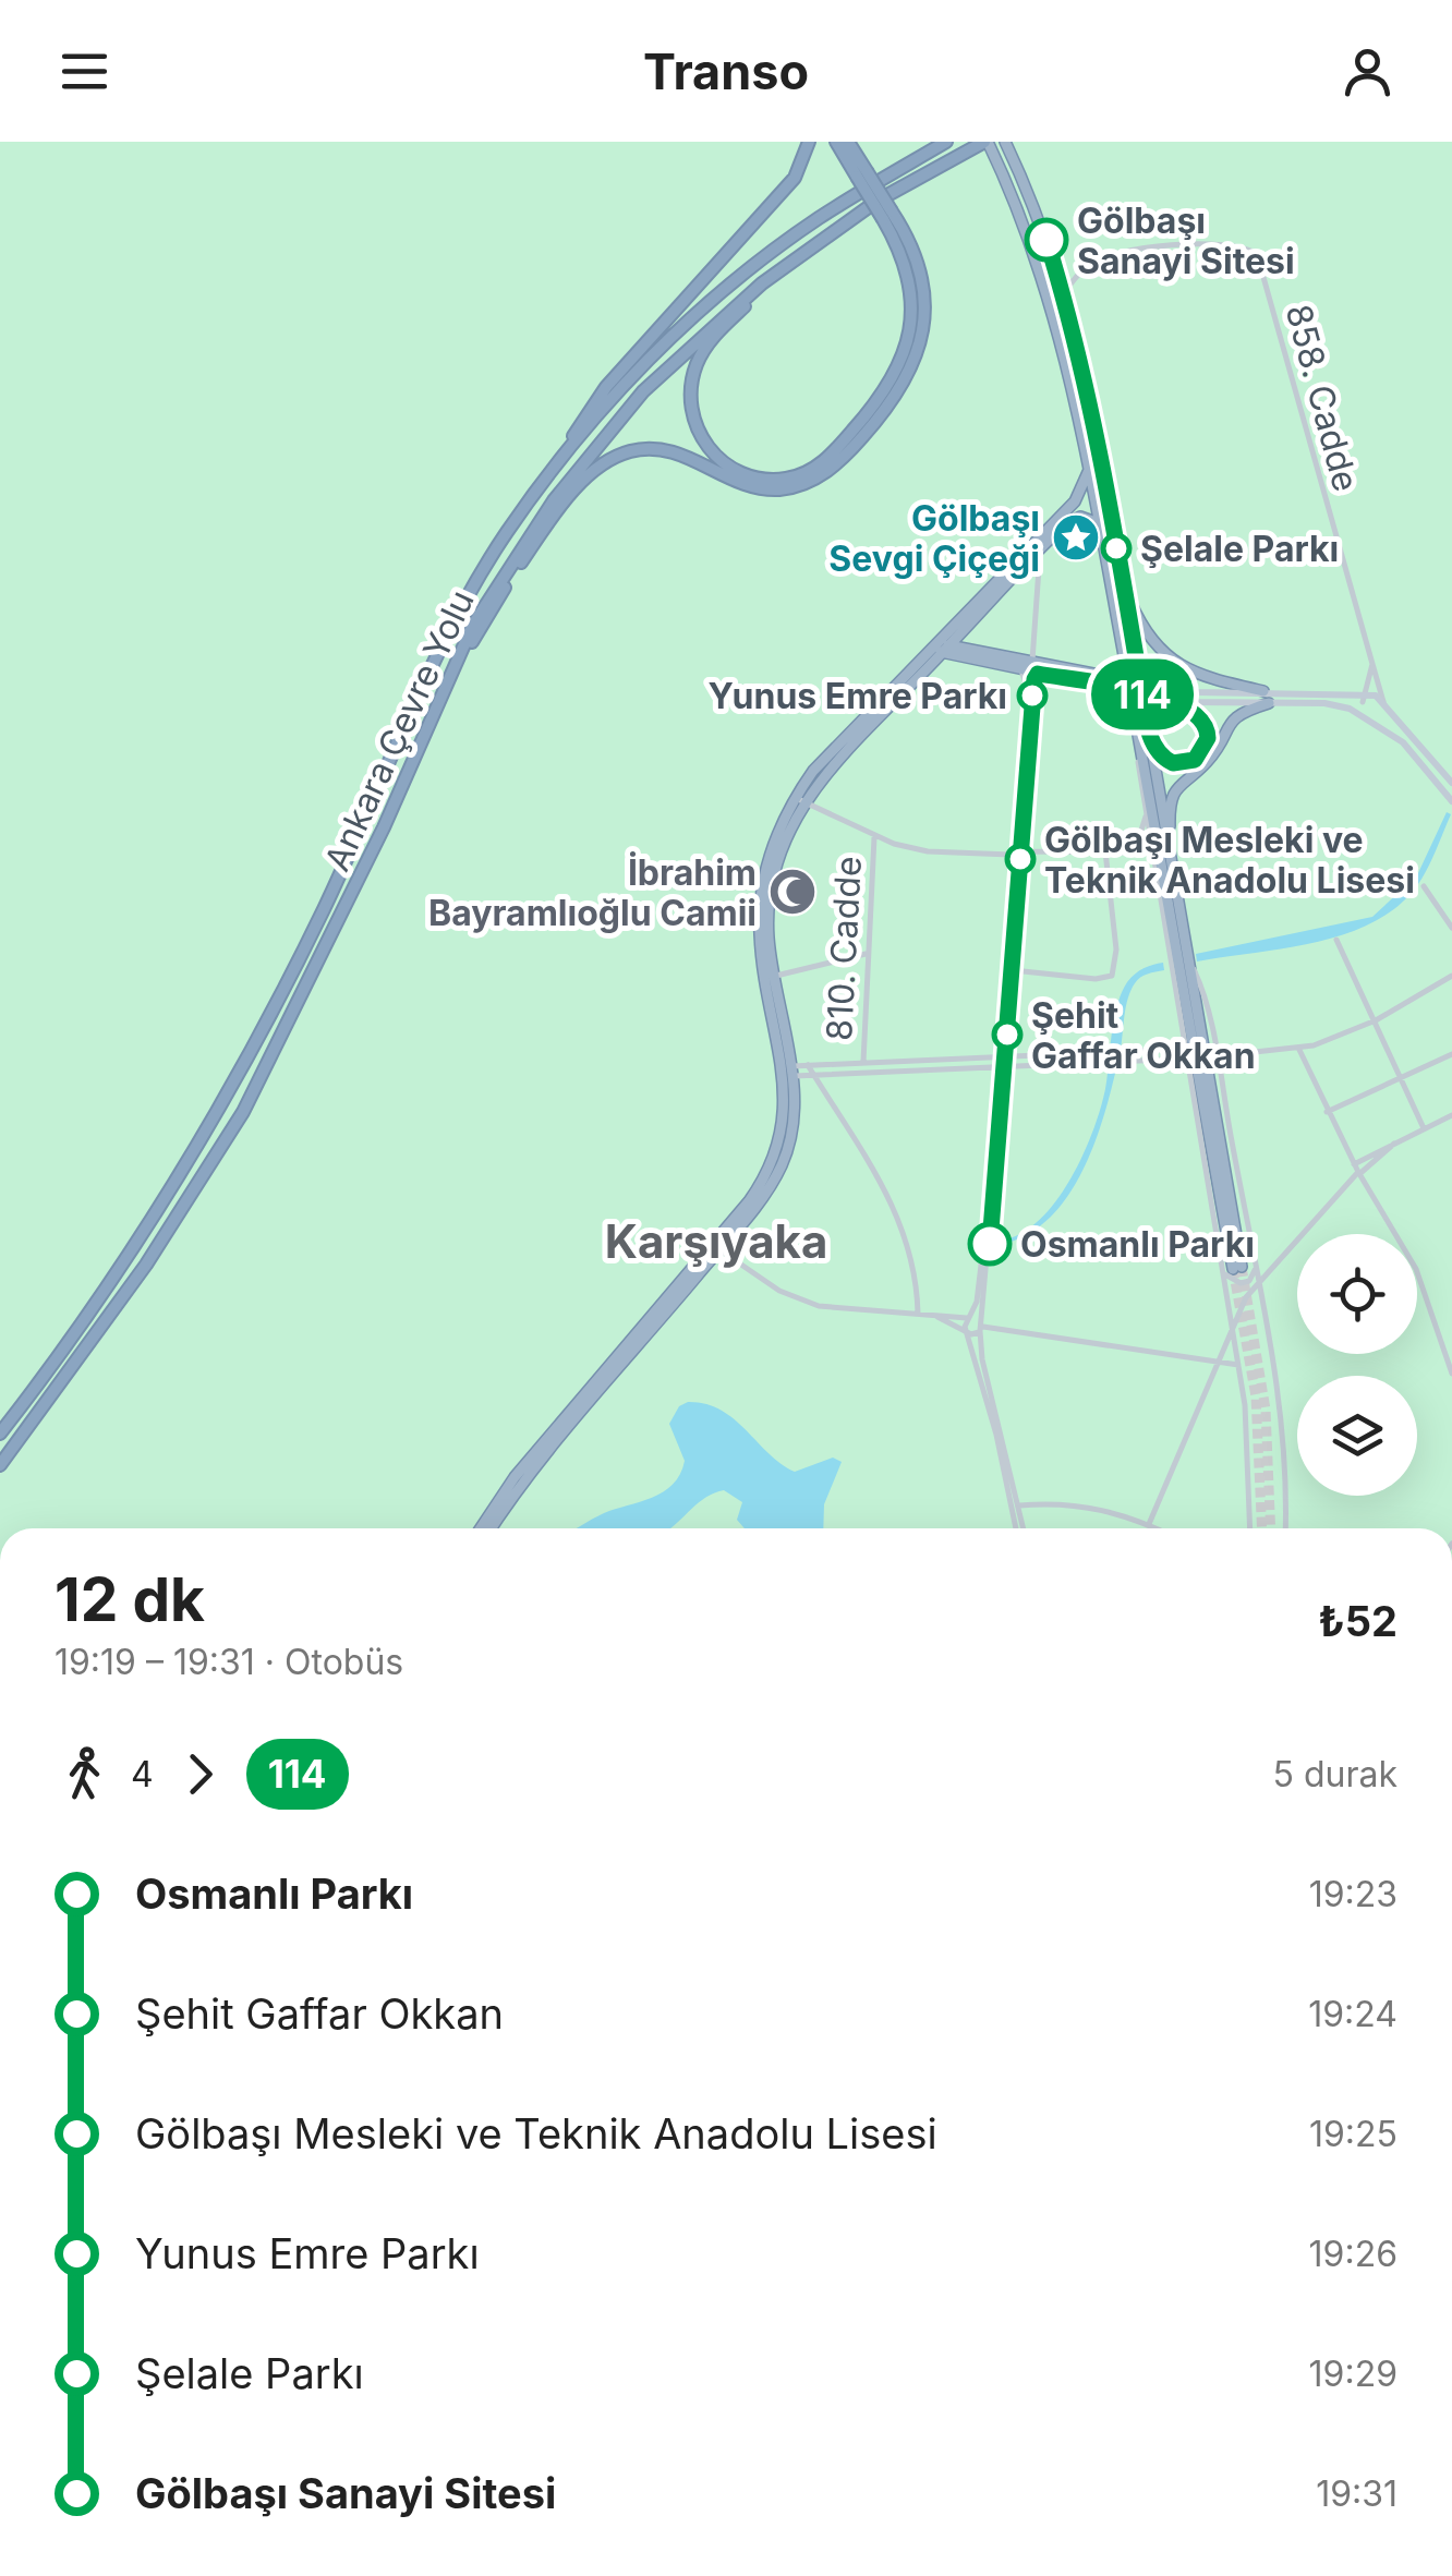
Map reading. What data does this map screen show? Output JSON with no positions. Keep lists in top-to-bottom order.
{
  "streets": {
    "highway": ["Ankara Çevre Yolu"],
    "street": ["858. Cadde", "810. Cadde"]
  },
  "districts": ["Karşıyaka"],
  "places": {
    "other": [
      "Gölbaşı Sanayi Sitesi",
      "Şelale Parkı",
      "Yunus Emre Parkı",
      "Gölbaşı Mesleki ve Teknik Anadolu Lisesi",
      "Şehit Gaffar Okkan",
      "Osmanlı Parkı"
    ],
    "place": ["Gölbaşı Sevgi Çiçeği"],
    "mosque": ["İbrahim Bayramlıoğlu Camii"]
  },
  "lines": ["bus line 114"],
  "page": {
    "header": "Transo",
    "on_map": "114",
    "heading": ["12 dk", "19:19 – 19:31 · Otobüs", "₺52"],
    "legs": ["4", "114", "5 durak"],
    "list": [
      {
        "name": "Osmanlı Parkı",
        "value": "19:23"
      },
      {
        "name": "Şehit Gaffar Okkan",
        "value": "19:24"
      },
      {
        "name": "Gölbaşı Mesleki ve Teknik Anadolu Lisesi",
        "value": "19:25"
      },
      {
        "name": "Yunus Emre Parkı",
        "value": "19:26"
      },
      {
        "name": "Şelale Parkı",
        "value": "19:29"
      },
      {
        "name": "Gölbaşı Sanayi Sitesi",
        "value": "19:31"
      }
    ]
  }
}
